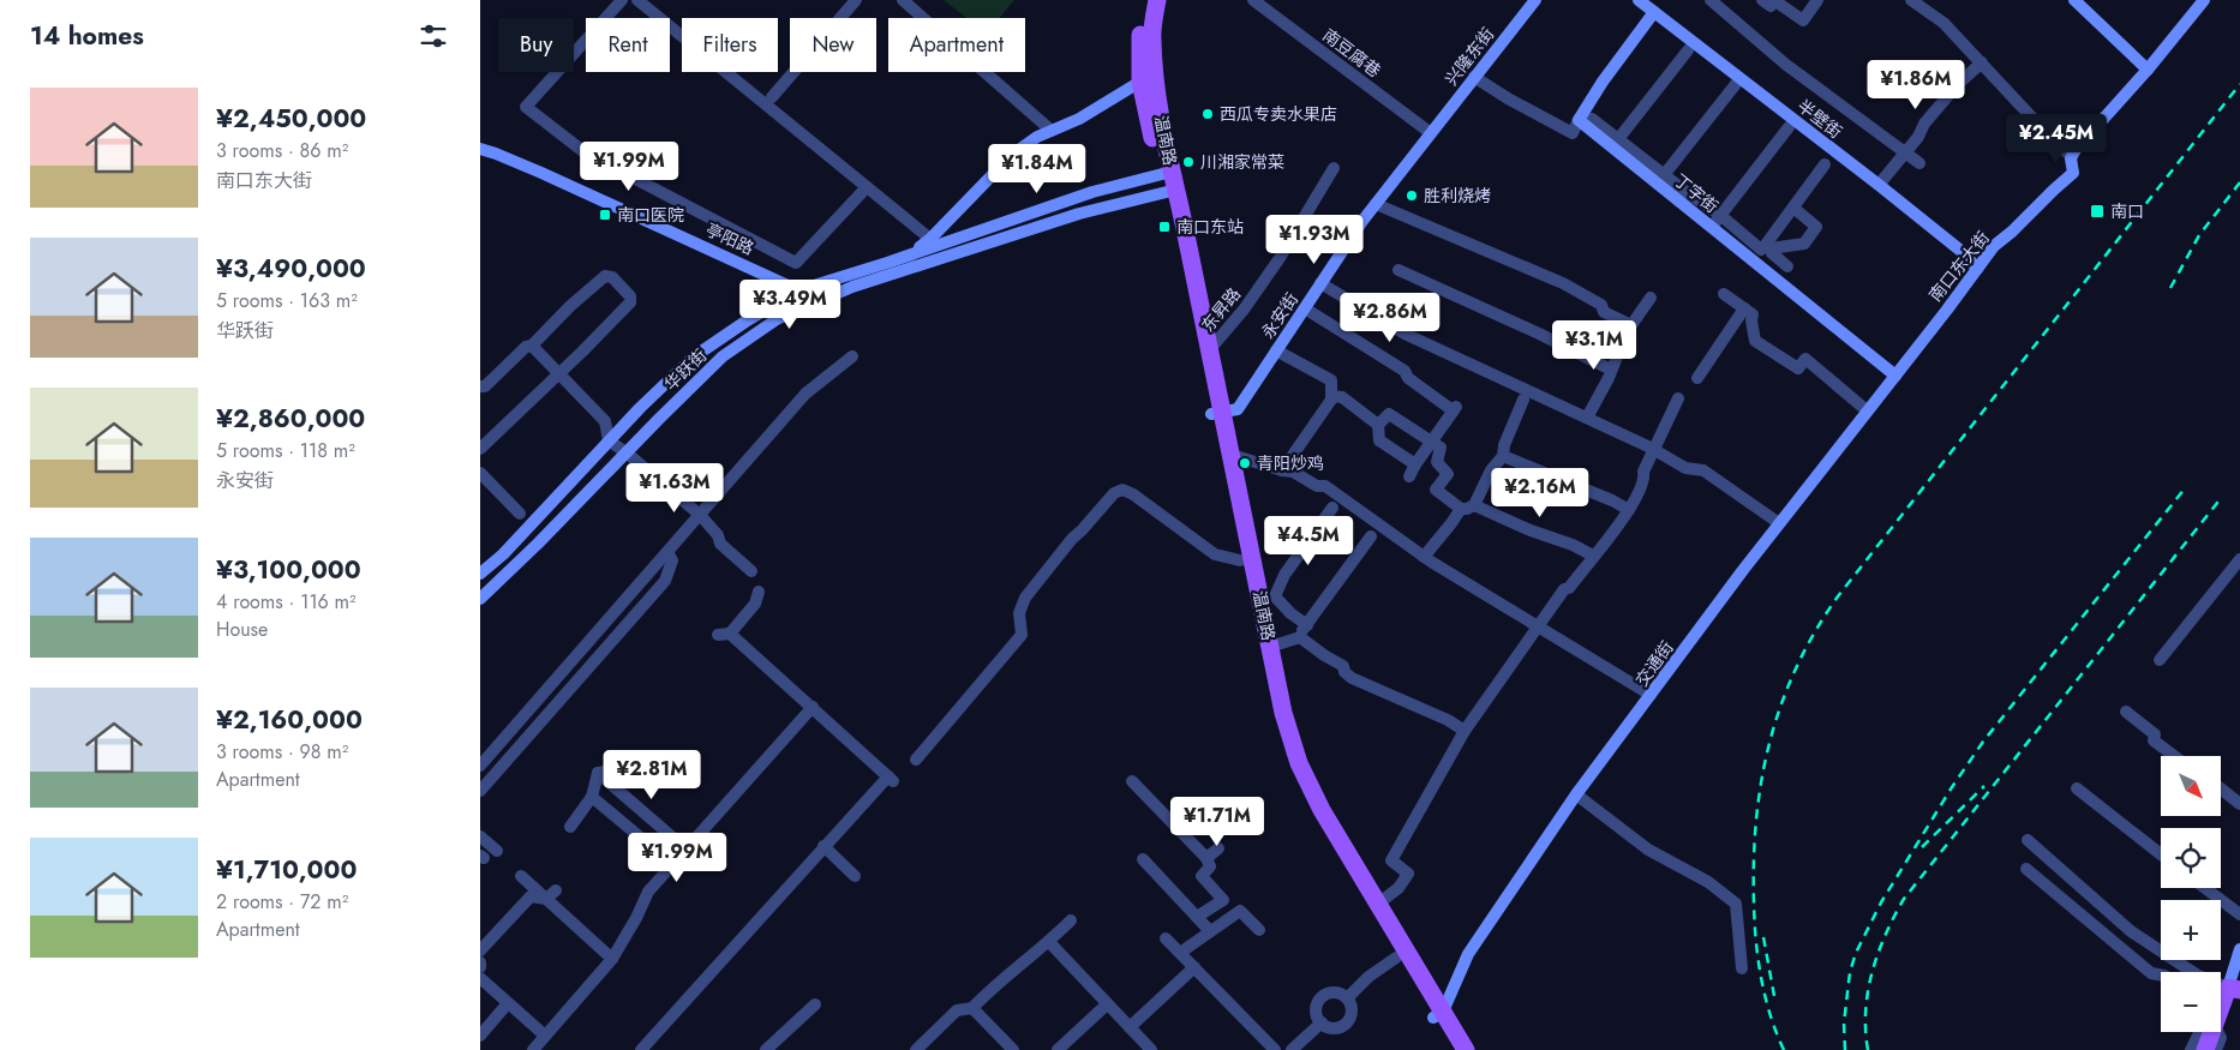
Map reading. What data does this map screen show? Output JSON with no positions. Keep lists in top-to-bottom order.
{
  "streets": {
    "main road": ["温南路"],
    "street": [
      "南豆腐巷",
      "兴隆东街",
      "半壁街",
      "丁字街",
      "亭阳路",
      "南口东大街",
      "东昇路",
      "永安街",
      "华跃街",
      "交通街"
    ]
  },
  "crossings": [
    ["南豆腐巷", "兴隆东街"],
    ["南豆腐巷", "永安街"],
    ["兴隆东街", "永安街"],
    ["半壁街", "南口东大街"],
    ["温南路", "东昇路"],
    ["温南路", "永安街"],
    ["温南路", "华跃街"],
    ["温南路", "交通街"],
    ["丁字街", "交通街"],
    ["亭阳路", "华跃街"],
    ["南口东大街", "交通街"]
  ],
  "places": {
    "other": [
      "西瓜专卖水果店",
      "川湘家常菜",
      "胜利烧烤",
      "青阳炒鸡"
    ],
    "transit": ["南口", "南口医院", "南口东站"]
  },
  "north": "bottom right",
  "page": {
    "heading": "14 homes",
    "chip": [
      "Buy",
      "Rent",
      "Filters",
      "New",
      "Apartment"
    ],
    "price": [
      "¥1.86M",
      "¥2.45M",
      "¥1.99M",
      "¥1.84M",
      "¥1.93M",
      "¥3.49M",
      "¥2.86M",
      "¥3.1M",
      "¥1.63M",
      "¥2.16M",
      "¥4.5M",
      "¥2.81M",
      "¥1.71M",
      "¥1.99M"
    ],
    "list": [
      {
        "name": "¥2,450,000",
        "note": "3 rooms · 86 m² · 南口东大街"
      },
      {
        "name": "¥3,490,000",
        "note": "5 rooms · 163 m² · 华跃街"
      },
      {
        "name": "¥2,860,000",
        "note": "5 rooms · 118 m² · 永安街"
      },
      {
        "name": "¥3,100,000",
        "note": "4 rooms · 116 m² · House"
      },
      {
        "name": "¥2,160,000",
        "note": "3 rooms · 98 m² · Apartment"
      },
      {
        "name": "¥1,710,000",
        "note": "2 rooms · 72 m² · Apartment"
      }
    ],
    "map_buttons": ["+", "−"]
  }
}
